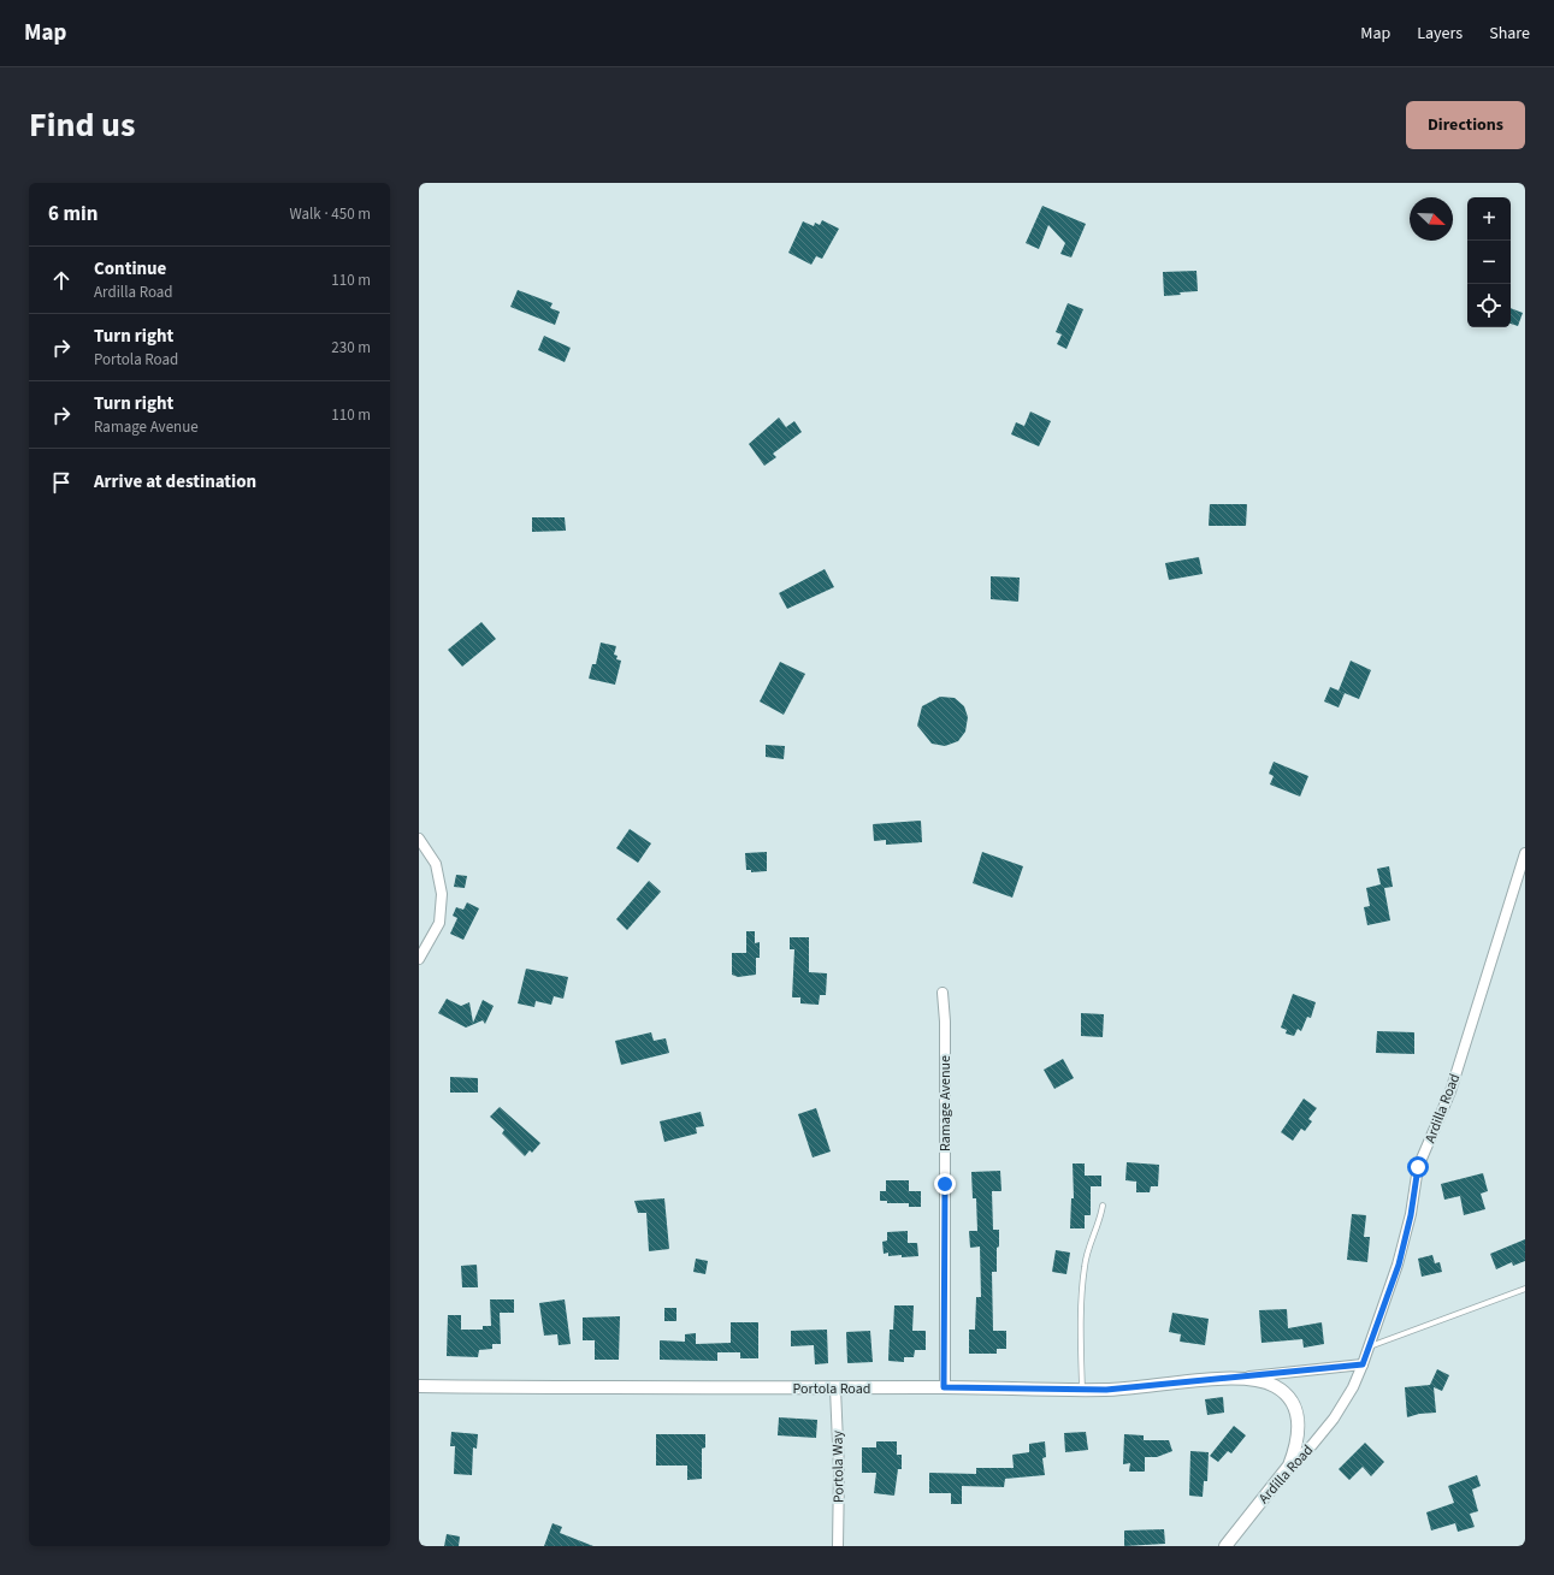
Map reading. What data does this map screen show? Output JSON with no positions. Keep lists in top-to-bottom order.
{
  "streets": {
    "street": [
      "Ramage Avenue",
      "Ardilla Road",
      "Portola Road",
      "Portola Way"
    ]
  },
  "crossings": [
    ["Ramage Avenue", "Portola Road"],
    ["Ardilla Road", "Portola Road"],
    ["Portola Road", "Portola Way"]
  ],
  "north": "bottom right",
  "page": {
    "header": "Map",
    "nav": ["Map", "Layers", "Share"],
    "title": "Find us",
    "buttons": "Directions",
    "heading": ["6 min", "Walk · 450 m"],
    "map_buttons": ["+", "−"],
    "list": [
      ["Continue", "Ardilla Road", "110 m"],
      ["Turn right", "Portola Road", "230 m"],
      ["Turn right", "Ramage Avenue", "110 m"],
      "Arrive at destination"
    ]
  }
}
